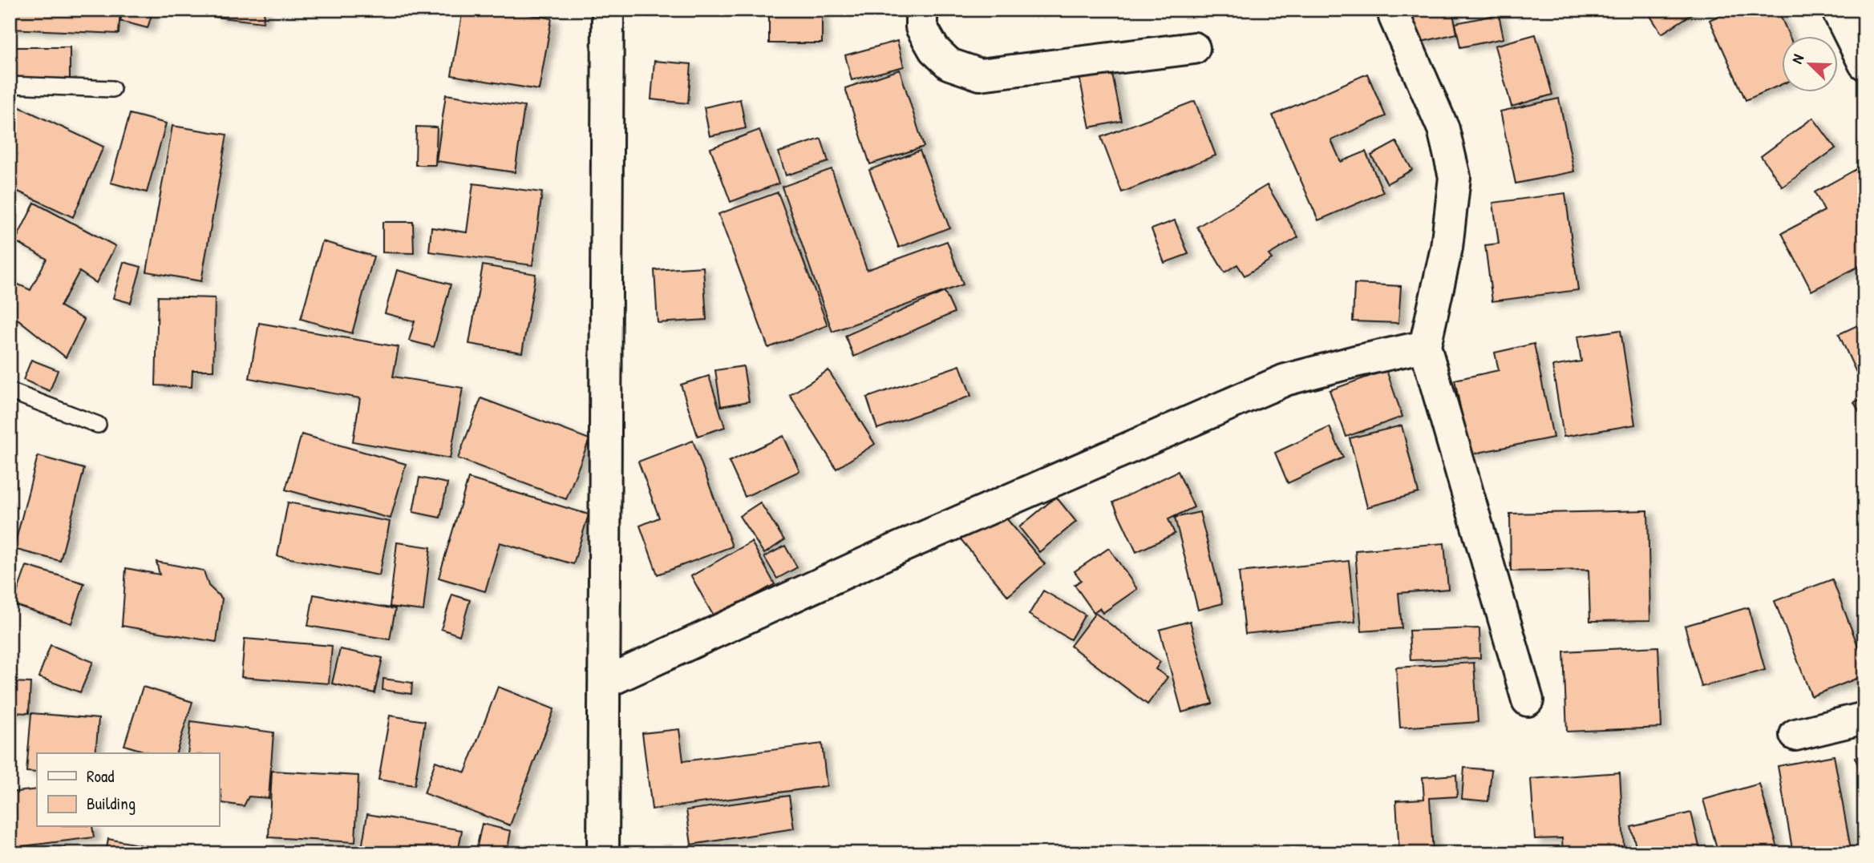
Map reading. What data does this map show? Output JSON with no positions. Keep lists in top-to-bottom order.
{
  "legend": ["Road", "Building"],
  "north": "top left"
}
